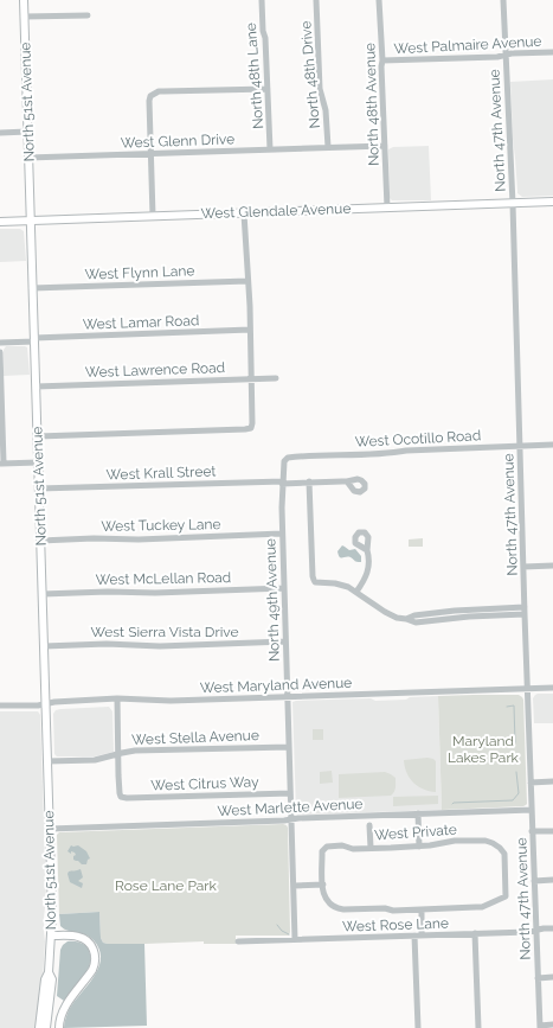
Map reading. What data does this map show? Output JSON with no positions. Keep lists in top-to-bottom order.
{
  "streets": {
    "main road": ["North 51st Avenue", "West Glendale Avenue"],
    "street": [
      "West Palmaire Avenue",
      "North 48th Drive",
      "North 48th Lane",
      "North 48th Avenue",
      "North 47th Avenue",
      "West Glenn Drive",
      "West Flynn Lane",
      "West Lamar Road",
      "West Lawrence Road",
      "West Ocotillo Road",
      "West Krall Street",
      "West Tuckey Lane",
      "West McLellan Road",
      "North 49th Avenue",
      "West Sierra Vista Drive",
      "West Maryland Avenue",
      "West Stella Avenue",
      "West Citrus Way",
      "West Marlette Avenue",
      "West Private",
      "West Rose Lane"
    ]
  },
  "crossings": [
    ["West Palmaire Avenue", "North 48th Avenue"],
    ["West Palmaire Avenue", "North 47th Avenue"],
    ["North 48th Drive", "West Glenn Drive"],
    ["North 48th Lane", "West Glenn Drive"],
    ["North 51st Avenue", "West Glenn Drive"],
    ["North 51st Avenue", "West Glendale Avenue"],
    ["North 51st Avenue", "West Flynn Lane"],
    ["North 51st Avenue", "West Lamar Road"],
    ["North 51st Avenue", "West Lawrence Road"],
    ["North 51st Avenue", "West Krall Street"],
    ["North 51st Avenue", "West Tuckey Lane"],
    ["North 51st Avenue", "West McLellan Road"],
    ["North 51st Avenue", "West Sierra Vista Drive"],
    ["North 51st Avenue", "West Maryland Avenue"],
    ["North 51st Avenue", "West Stella Avenue"],
    ["North 51st Avenue", "West Marlette Avenue"],
    ["North 48th Avenue", "West Glenn Drive"],
    ["North 48th Avenue", "West Glendale Avenue"],
    ["North 47th Avenue", "West Glendale Avenue"],
    ["North 47th Avenue", "West Ocotillo Road"],
    ["North 47th Avenue", "West Maryland Avenue"],
    ["North 47th Avenue", "West Marlette Avenue"],
    ["North 47th Avenue", "West Rose Lane"],
    ["West Ocotillo Road", "North 49th Avenue"],
    ["West Krall Street", "North 49th Avenue"],
    ["West Tuckey Lane", "North 49th Avenue"],
    ["West McLellan Road", "North 49th Avenue"],
    ["North 49th Avenue", "West Sierra Vista Drive"],
    ["North 49th Avenue", "West Maryland Avenue"],
    ["North 49th Avenue", "West Stella Avenue"],
    ["North 49th Avenue", "West Citrus Way"],
    ["North 49th Avenue", "West Marlette Avenue"],
    ["North 49th Avenue", "West Rose Lane"],
    ["West Stella Avenue", "West Citrus Way"]
  ],
  "parks": ["Maryland Lakes Park", "Rose Lane Park"]
}
